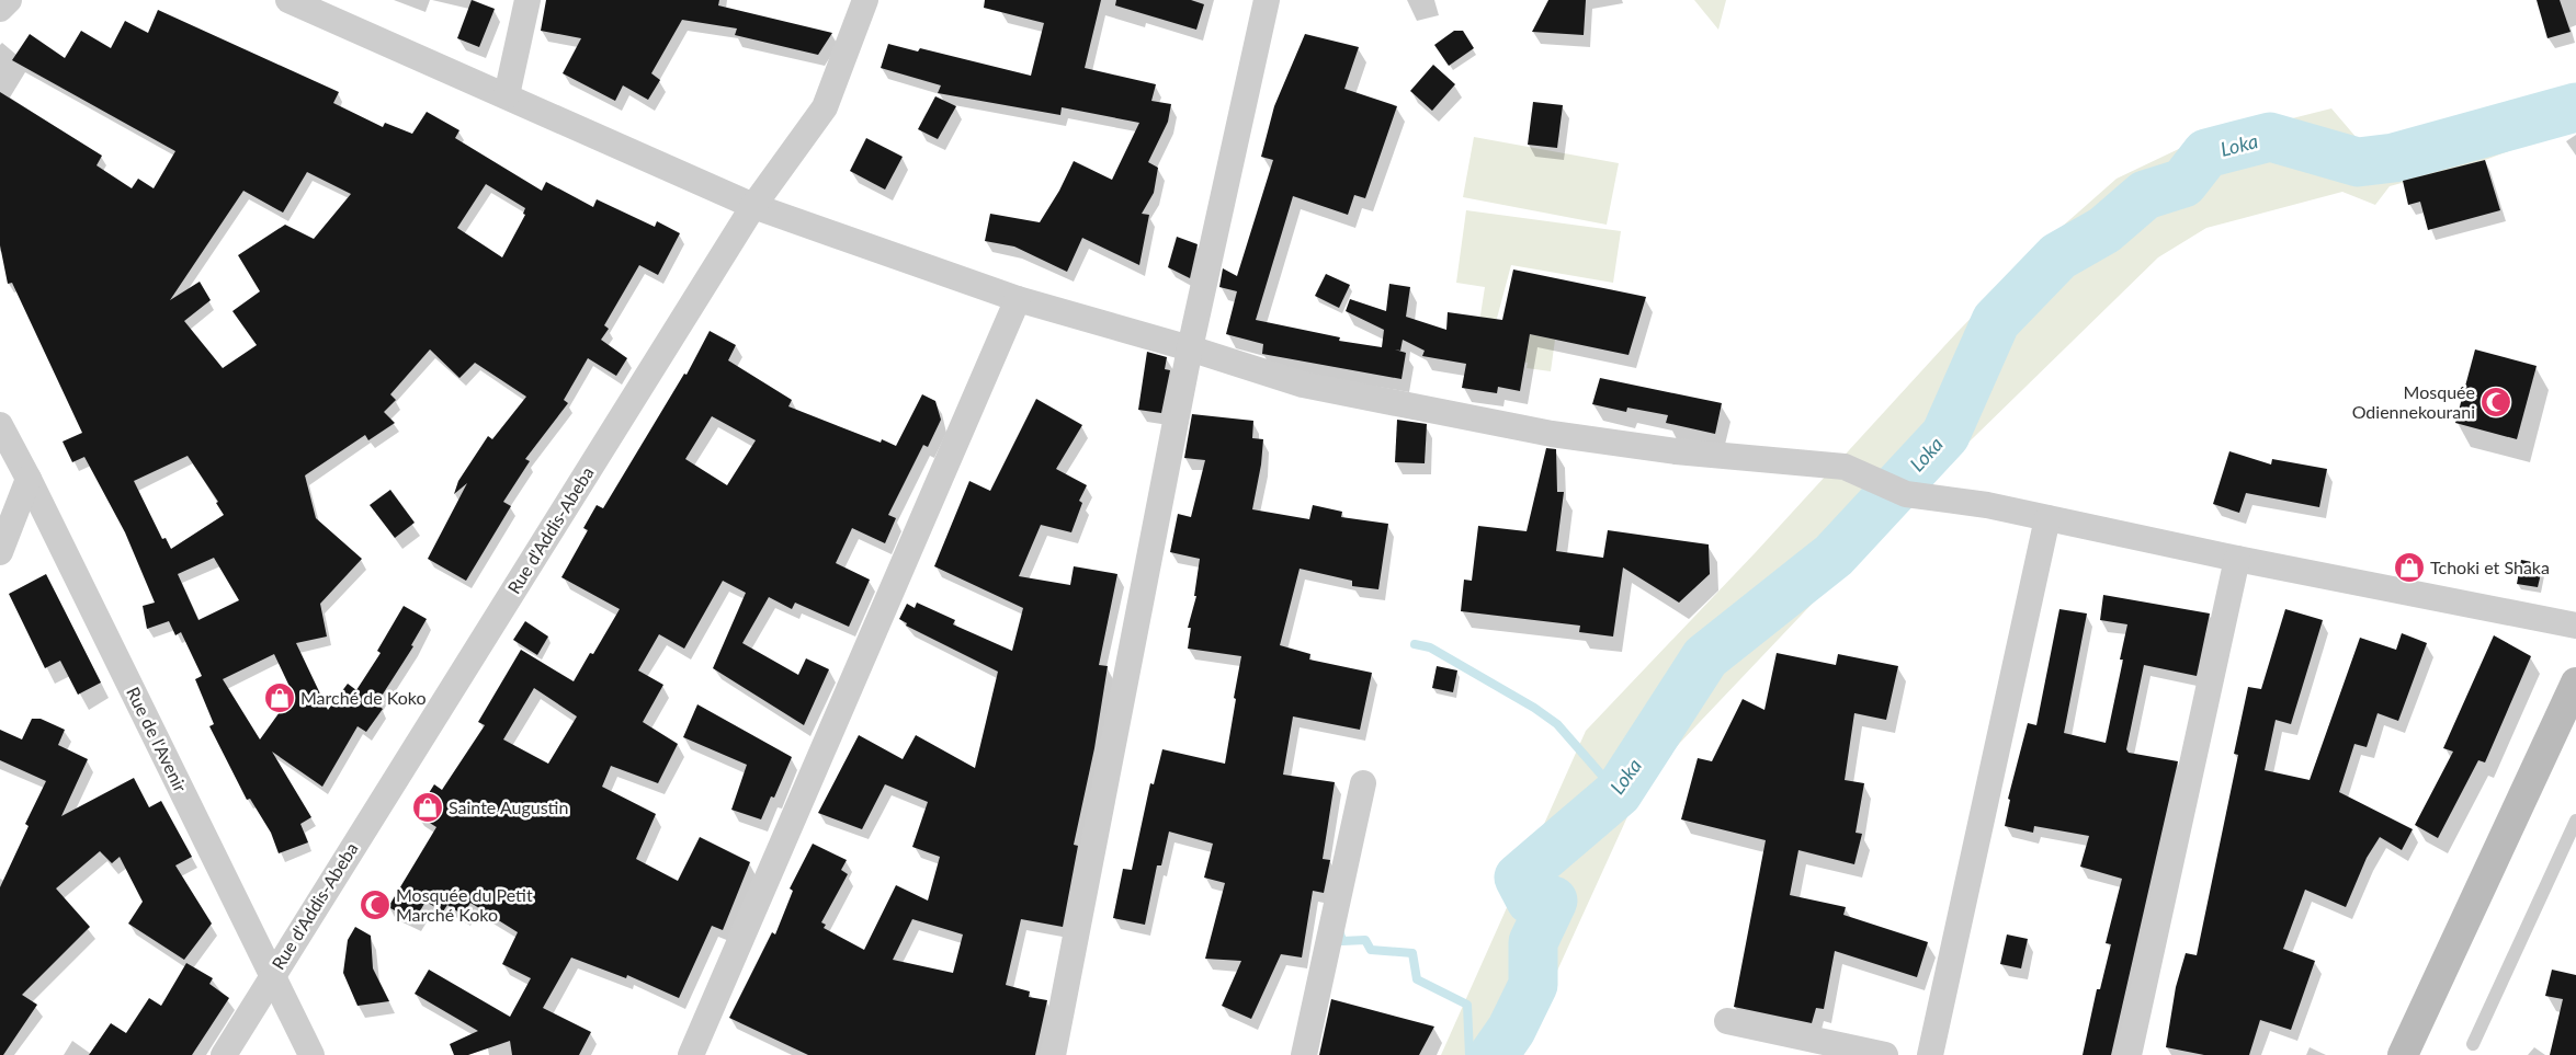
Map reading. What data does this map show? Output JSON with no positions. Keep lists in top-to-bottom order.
{
  "streets": {
    "street": ["Rue d'Addis-Abeba", "Rue de l'Avenir"]
  },
  "crossings": [
    ["Rue d'Addis-Abeba", "Rue de l'Avenir"]
  ],
  "water": ["Loka"],
  "places": {
    "mosque": ["Mosquée Odiennekourani", "Mosquée du Petit Marché Koko"],
    "shop": ["Tchoki et Shaka", "Marché de Koko", "Sainte Augustin"]
  }
}
